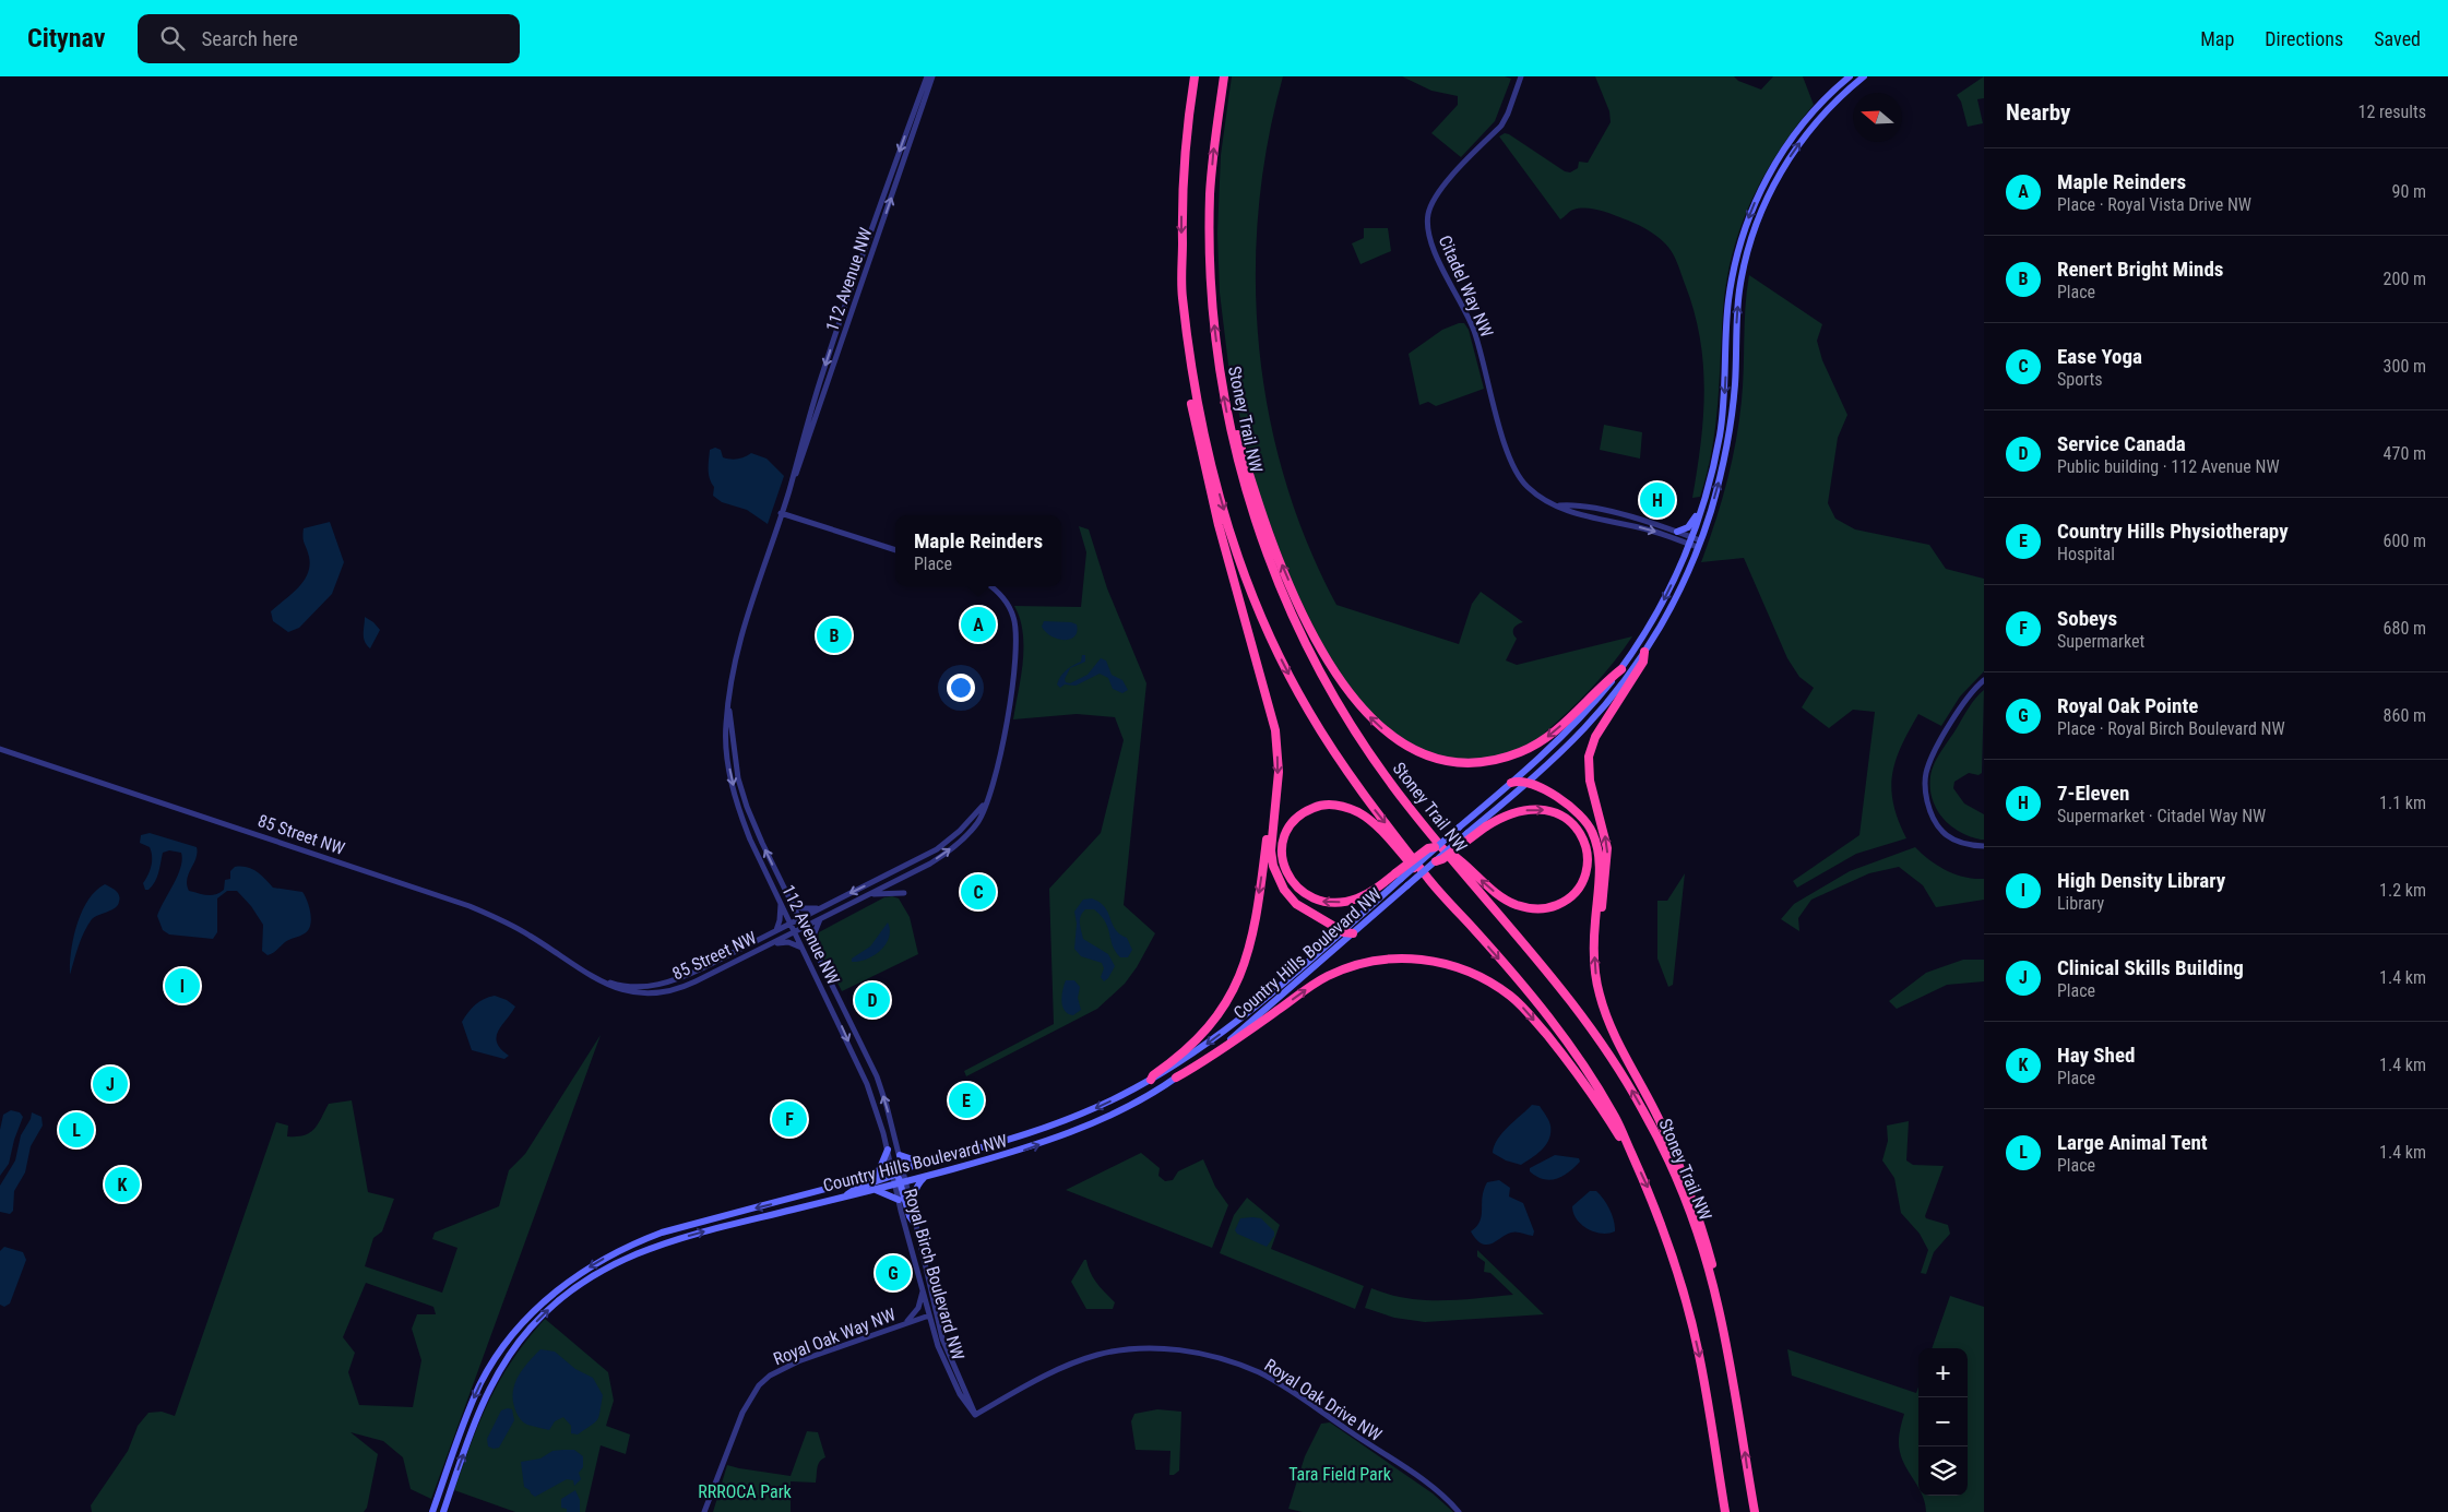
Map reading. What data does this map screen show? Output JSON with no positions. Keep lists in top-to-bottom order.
{
  "streets": {
    "highway": ["Stoney Trail NW"],
    "main road": ["Country Hills Boulevard NW"],
    "street": [
      "112 Avenue NW",
      "Citadel Way NW",
      "85 Street NW",
      "Royal Birch Boulevard NW",
      "Royal Oak Way NW",
      "Royal Oak Drive NW"
    ]
  },
  "crossings": [
    ["112 Avenue NW", "85 Street NW"],
    ["112 Avenue NW", "Country Hills Boulevard NW"],
    ["112 Avenue NW", "Royal Birch Boulevard NW"],
    ["Citadel Way NW", "Country Hills Boulevard NW"],
    ["Country Hills Boulevard NW", "Royal Birch Boulevard NW"],
    ["Royal Birch Boulevard NW", "Royal Oak Way NW"],
    ["Royal Birch Boulevard NW", "Royal Oak Drive NW"]
  ],
  "parks": ["Tara Field Park", "RRROCA Park"],
  "north": "left",
  "page": {
    "header": "Citynav",
    "search": "Search here",
    "nav": ["Map", "Directions", "Saved"],
    "heading": ["Nearby", "12 results"],
    "list": [
      {
        "mark": "A",
        "name": "Maple Reinders",
        "note": "Place · Royal Vista Drive NW",
        "value": "90 m"
      },
      {
        "mark": "B",
        "name": "Renert Bright Minds",
        "note": "Place",
        "value": "200 m"
      },
      {
        "mark": "C",
        "name": "Ease Yoga",
        "note": "Sports",
        "value": "300 m"
      },
      {
        "mark": "D",
        "name": "Service Canada",
        "note": "Public building · 112 Avenue NW",
        "value": "470 m"
      },
      {
        "mark": "E",
        "name": "Country Hills Physiotherapy",
        "note": "Hospital",
        "value": "600 m"
      },
      {
        "mark": "F",
        "name": "Sobeys",
        "note": "Supermarket",
        "value": "680 m"
      },
      {
        "mark": "G",
        "name": "Royal Oak Pointe",
        "note": "Place · Royal Birch Boulevard NW",
        "value": "860 m"
      },
      {
        "mark": "H",
        "name": "7-Eleven",
        "note": "Supermarket · Citadel Way NW",
        "value": "1.1 km"
      },
      {
        "mark": "I",
        "name": "High Density Library",
        "note": "Library",
        "value": "1.2 km"
      },
      {
        "mark": "J",
        "name": "Clinical Skills Building",
        "note": "Place",
        "value": "1.4 km"
      },
      {
        "mark": "K",
        "name": "Hay Shed",
        "note": "Place",
        "value": "1.4 km"
      },
      {
        "mark": "L",
        "name": "Large Animal Tent",
        "note": "Place",
        "value": "1.4 km"
      }
    ],
    "pins": [
      "H",
      "A",
      "B",
      "C",
      "I",
      "D",
      "J",
      "E",
      "F",
      "L",
      "K",
      "G"
    ],
    "popup": ["Maple Reinders", "Place"],
    "map_buttons": ["+", "−"]
  }
}
